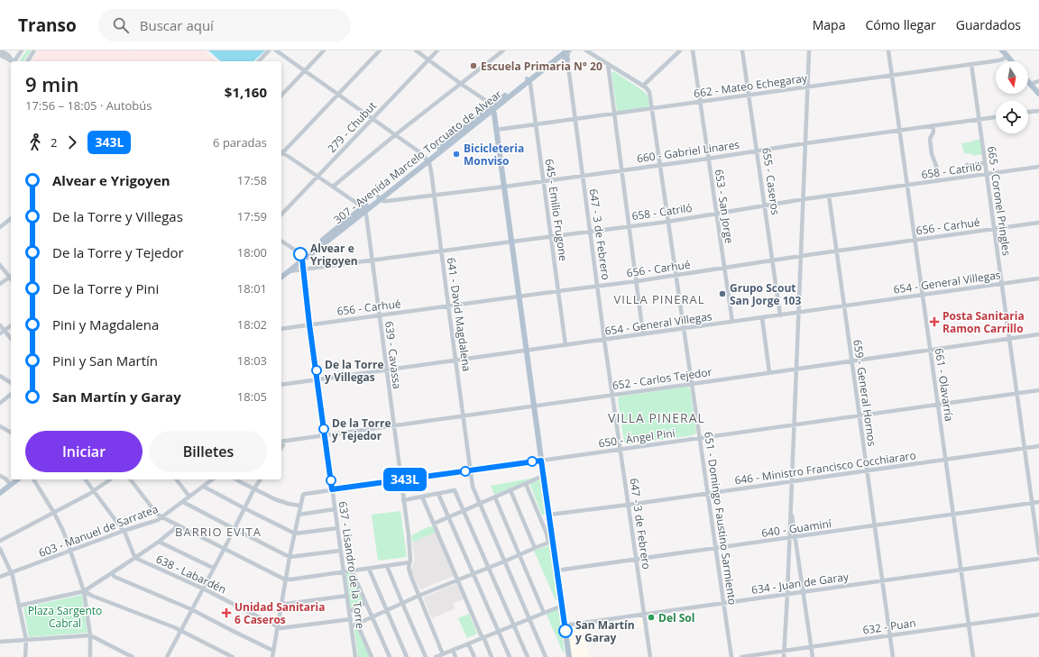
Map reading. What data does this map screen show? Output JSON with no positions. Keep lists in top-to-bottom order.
{
  "streets": {
    "main road": ["307 - Avenida Marcelo Torcuato de Alvear"],
    "street": [
      "662 - Mateo Echegaray",
      "279 - Chubut",
      "660 - Gabriel Linares",
      "658 - Catriló",
      "655 - Caseros",
      "665 - Coronel Pringles",
      "653 - San Jorge",
      "645 - Emilio Frugone",
      "656 - Carhué",
      "647 - 3 de Febrero",
      "654 - General Villegas",
      "641 - David Magdalena",
      "639 - Cavassa",
      "652 - Carlos Tejedor",
      "661 - Olavarría",
      "659 - General Hornos",
      "650 - Ángel Pini",
      "646 - Ministro Francisco Cocchiararo",
      "651 - Domingo Faustino Sarmiento",
      "640 - Guaminí",
      "603 - Manuel de Sarratea",
      "637 - Lisandro de la Torre",
      "638 - Labardén",
      "634 - Juan de Garay",
      "632 - Puan"
    ]
  },
  "crossings": [
    ["662 - Mateo Echegaray", "655 - Caseros"],
    ["662 - Mateo Echegaray", "665 - Coronel Pringles"],
    ["662 - Mateo Echegaray", "653 - San Jorge"],
    ["662 - Mateo Echegaray", "645 - Emilio Frugone"],
    ["662 - Mateo Echegaray", "647 - 3 de Febrero"],
    ["662 - Mateo Echegaray", "661 - Olavarría"],
    ["662 - Mateo Echegaray", "651 - Domingo Faustino Sarmiento"],
    ["660 - Gabriel Linares", "307 - Avenida Marcelo Torcuato de Alvear"],
    ["660 - Gabriel Linares", "655 - Caseros"],
    ["660 - Gabriel Linares", "665 - Coronel Pringles"],
    ["660 - Gabriel Linares", "653 - San Jorge"],
    ["660 - Gabriel Linares", "645 - Emilio Frugone"],
    ["660 - Gabriel Linares", "647 - 3 de Febrero"],
    ["660 - Gabriel Linares", "641 - David Magdalena"],
    ["660 - Gabriel Linares", "661 - Olavarría"],
    ["660 - Gabriel Linares", "651 - Domingo Faustino Sarmiento"],
    ["307 - Avenida Marcelo Torcuato de Alvear", "658 - Catriló"],
    ["307 - Avenida Marcelo Torcuato de Alvear", "645 - Emilio Frugone"],
    ["307 - Avenida Marcelo Torcuato de Alvear", "647 - 3 de Febrero"],
    ["307 - Avenida Marcelo Torcuato de Alvear", "641 - David Magdalena"],
    ["307 - Avenida Marcelo Torcuato de Alvear", "639 - Cavassa"],
    ["307 - Avenida Marcelo Torcuato de Alvear", "637 - Lisandro de la Torre"],
    ["658 - Catriló", "655 - Caseros"],
    ["658 - Catriló", "665 - Coronel Pringles"],
    ["658 - Catriló", "653 - San Jorge"],
    ["658 - Catriló", "645 - Emilio Frugone"],
    ["658 - Catriló", "647 - 3 de Febrero"],
    ["658 - Catriló", "641 - David Magdalena"],
    ["658 - Catriló", "639 - Cavassa"],
    ["658 - Catriló", "661 - Olavarría"],
    ["658 - Catriló", "659 - General Hornos"],
    ["658 - Catriló", "651 - Domingo Faustino Sarmiento"],
    ["658 - Catriló", "637 - Lisandro de la Torre"],
    ["655 - Caseros", "656 - Carhué"],
    ["655 - Caseros", "654 - General Villegas"],
    ["665 - Coronel Pringles", "656 - Carhué"],
    ["665 - Coronel Pringles", "654 - General Villegas"],
    ["665 - Coronel Pringles", "652 - Carlos Tejedor"],
    ["665 - Coronel Pringles", "650 - Ángel Pini"],
    ["665 - Coronel Pringles", "646 - Ministro Francisco Cocchiararo"],
    ["665 - Coronel Pringles", "640 - Guaminí"],
    ["653 - San Jorge", "656 - Carhué"],
    ["653 - San Jorge", "654 - General Villegas"],
    ["645 - Emilio Frugone", "656 - Carhué"],
    ["645 - Emilio Frugone", "654 - General Villegas"],
    ["656 - Carhué", "647 - 3 de Febrero"],
    ["656 - Carhué", "641 - David Magdalena"],
    ["656 - Carhué", "639 - Cavassa"],
    ["656 - Carhué", "661 - Olavarría"],
    ["656 - Carhué", "659 - General Hornos"],
    ["656 - Carhué", "651 - Domingo Faustino Sarmiento"],
    ["656 - Carhué", "637 - Lisandro de la Torre"],
    ["647 - 3 de Febrero", "654 - General Villegas"],
    ["647 - 3 de Febrero", "652 - Carlos Tejedor"],
    ["647 - 3 de Febrero", "650 - Ángel Pini"],
    ["647 - 3 de Febrero", "646 - Ministro Francisco Cocchiararo"],
    ["647 - 3 de Febrero", "640 - Guaminí"],
    ["647 - 3 de Febrero", "634 - Juan de Garay"],
    ["654 - General Villegas", "641 - David Magdalena"],
    ["654 - General Villegas", "639 - Cavassa"],
    ["654 - General Villegas", "661 - Olavarría"],
    ["654 - General Villegas", "659 - General Hornos"],
    ["654 - General Villegas", "651 - Domingo Faustino Sarmiento"],
    ["654 - General Villegas", "637 - Lisandro de la Torre"],
    ["641 - David Magdalena", "652 - Carlos Tejedor"],
    ["641 - David Magdalena", "650 - Ángel Pini"],
    ["639 - Cavassa", "652 - Carlos Tejedor"],
    ["639 - Cavassa", "650 - Ángel Pini"],
    ["652 - Carlos Tejedor", "661 - Olavarría"],
    ["652 - Carlos Tejedor", "659 - General Hornos"],
    ["652 - Carlos Tejedor", "651 - Domingo Faustino Sarmiento"],
    ["652 - Carlos Tejedor", "637 - Lisandro de la Torre"],
    ["661 - Olavarría", "650 - Ángel Pini"],
    ["661 - Olavarría", "646 - Ministro Francisco Cocchiararo"],
    ["661 - Olavarría", "640 - Guaminí"],
    ["661 - Olavarría", "634 - Juan de Garay"],
    ["661 - Olavarría", "632 - Puan"],
    ["659 - General Hornos", "650 - Ángel Pini"],
    ["659 - General Hornos", "646 - Ministro Francisco Cocchiararo"],
    ["659 - General Hornos", "640 - Guaminí"],
    ["659 - General Hornos", "634 - Juan de Garay"],
    ["659 - General Hornos", "632 - Puan"],
    ["650 - Ángel Pini", "651 - Domingo Faustino Sarmiento"],
    ["650 - Ángel Pini", "637 - Lisandro de la Torre"],
    ["646 - Ministro Francisco Cocchiararo", "651 - Domingo Faustino Sarmiento"],
    ["651 - Domingo Faustino Sarmiento", "640 - Guaminí"],
    ["651 - Domingo Faustino Sarmiento", "634 - Juan de Garay"],
    ["637 - Lisandro de la Torre", "638 - Labardén"]
  ],
  "districts": ["VILLA PINERAL", "VILLA PINERAL", "BARRIO EVITA"],
  "parks": ["Plaza Sargento Cabral"],
  "places": {
    "other": [
      "Escuela Primaria N° 20",
      "Bicicleteria Monviso",
      "Alvear e Yrigoyen",
      "Grupo Scout San Jorge 103",
      "De la Torre y Villegas",
      "De la Torre y Tejedor",
      "Del Sol",
      "San Martín y Garay"
    ],
    "health": ["Posta Sanitaria Ramon Carrillo", "Unidad Sanitaria 6 Caseros"]
  },
  "lines": ["bus line 343L"],
  "north": "bottom",
  "page": {
    "header": "Transo",
    "search": "Buscar aquí",
    "nav": ["Mapa", "Cómo llegar", "Guardados"],
    "on_map": "343L",
    "heading": ["9 min", "17:56 – 18:05 · Autobús", "$1,160"],
    "legs": ["2", "343L", "6 paradas"],
    "list": [
      {
        "name": "Alvear e Yrigoyen",
        "value": "17:58"
      },
      {
        "name": "De la Torre y Villegas",
        "value": "17:59"
      },
      {
        "name": "De la Torre y Tejedor",
        "value": "18:00"
      },
      {
        "name": "De la Torre y Pini",
        "value": "18:01"
      },
      {
        "name": "Pini y Magdalena",
        "value": "18:02"
      },
      {
        "name": "Pini y San Martín",
        "value": "18:03"
      },
      {
        "name": "San Martín y Garay",
        "value": "18:05"
      }
    ],
    "buttons": ["Iniciar", "Billetes"]
  }
}
